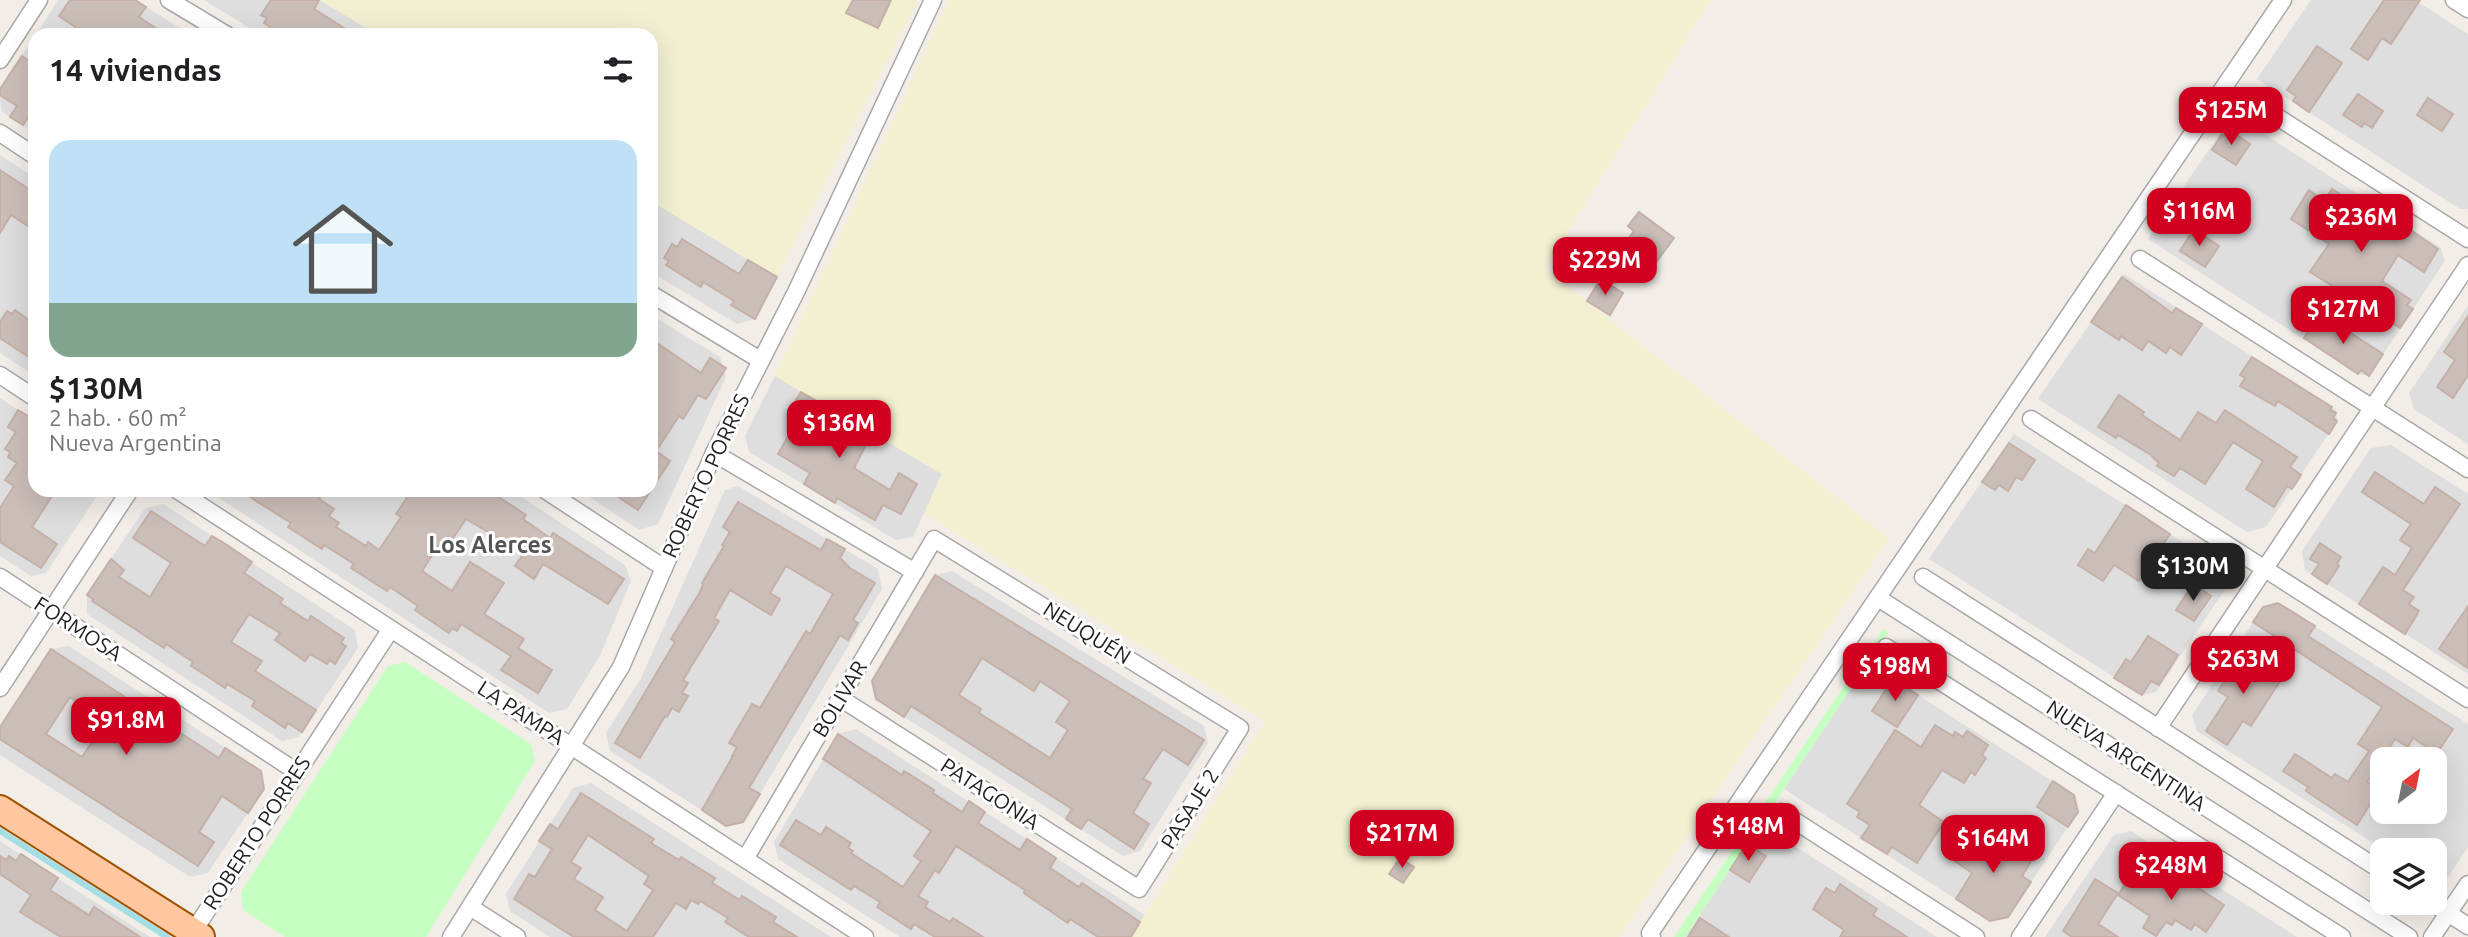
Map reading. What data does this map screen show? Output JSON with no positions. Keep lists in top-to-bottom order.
{
  "streets": {
    "street": [
      "ROBERTO PORRES",
      "FORMOSA",
      "NEUQUÉN",
      "BOLIVAR",
      "LA PAMPA",
      "NUEVA ARGENTINA",
      "PATAGONIA",
      "PASAJE 2"
    ]
  },
  "crossings": [
    ["ROBERTO PORRES", "FORMOSA"],
    ["ROBERTO PORRES", "LA PAMPA"],
    ["NEUQUÉN", "BOLIVAR"],
    ["NEUQUÉN", "PASAJE 2"],
    ["BOLIVAR", "LA PAMPA"],
    ["BOLIVAR", "PATAGONIA"],
    ["PATAGONIA", "PASAJE 2"]
  ],
  "districts": ["Los Alerces"],
  "north": "top right",
  "page": {
    "heading": "14 viviendas",
    "price": [
      "$125M",
      "$116M",
      "$236M",
      "$229M",
      "$127M",
      "$136M",
      "$130M",
      "$263M",
      "$198M",
      "$91.8M",
      "$148M",
      "$217M",
      "$164M",
      "$248M"
    ],
    "list": [
      {
        "name": "$130M",
        "note": "2 hab. · 60 m² · Nueva Argentina"
      }
    ]
  }
}
